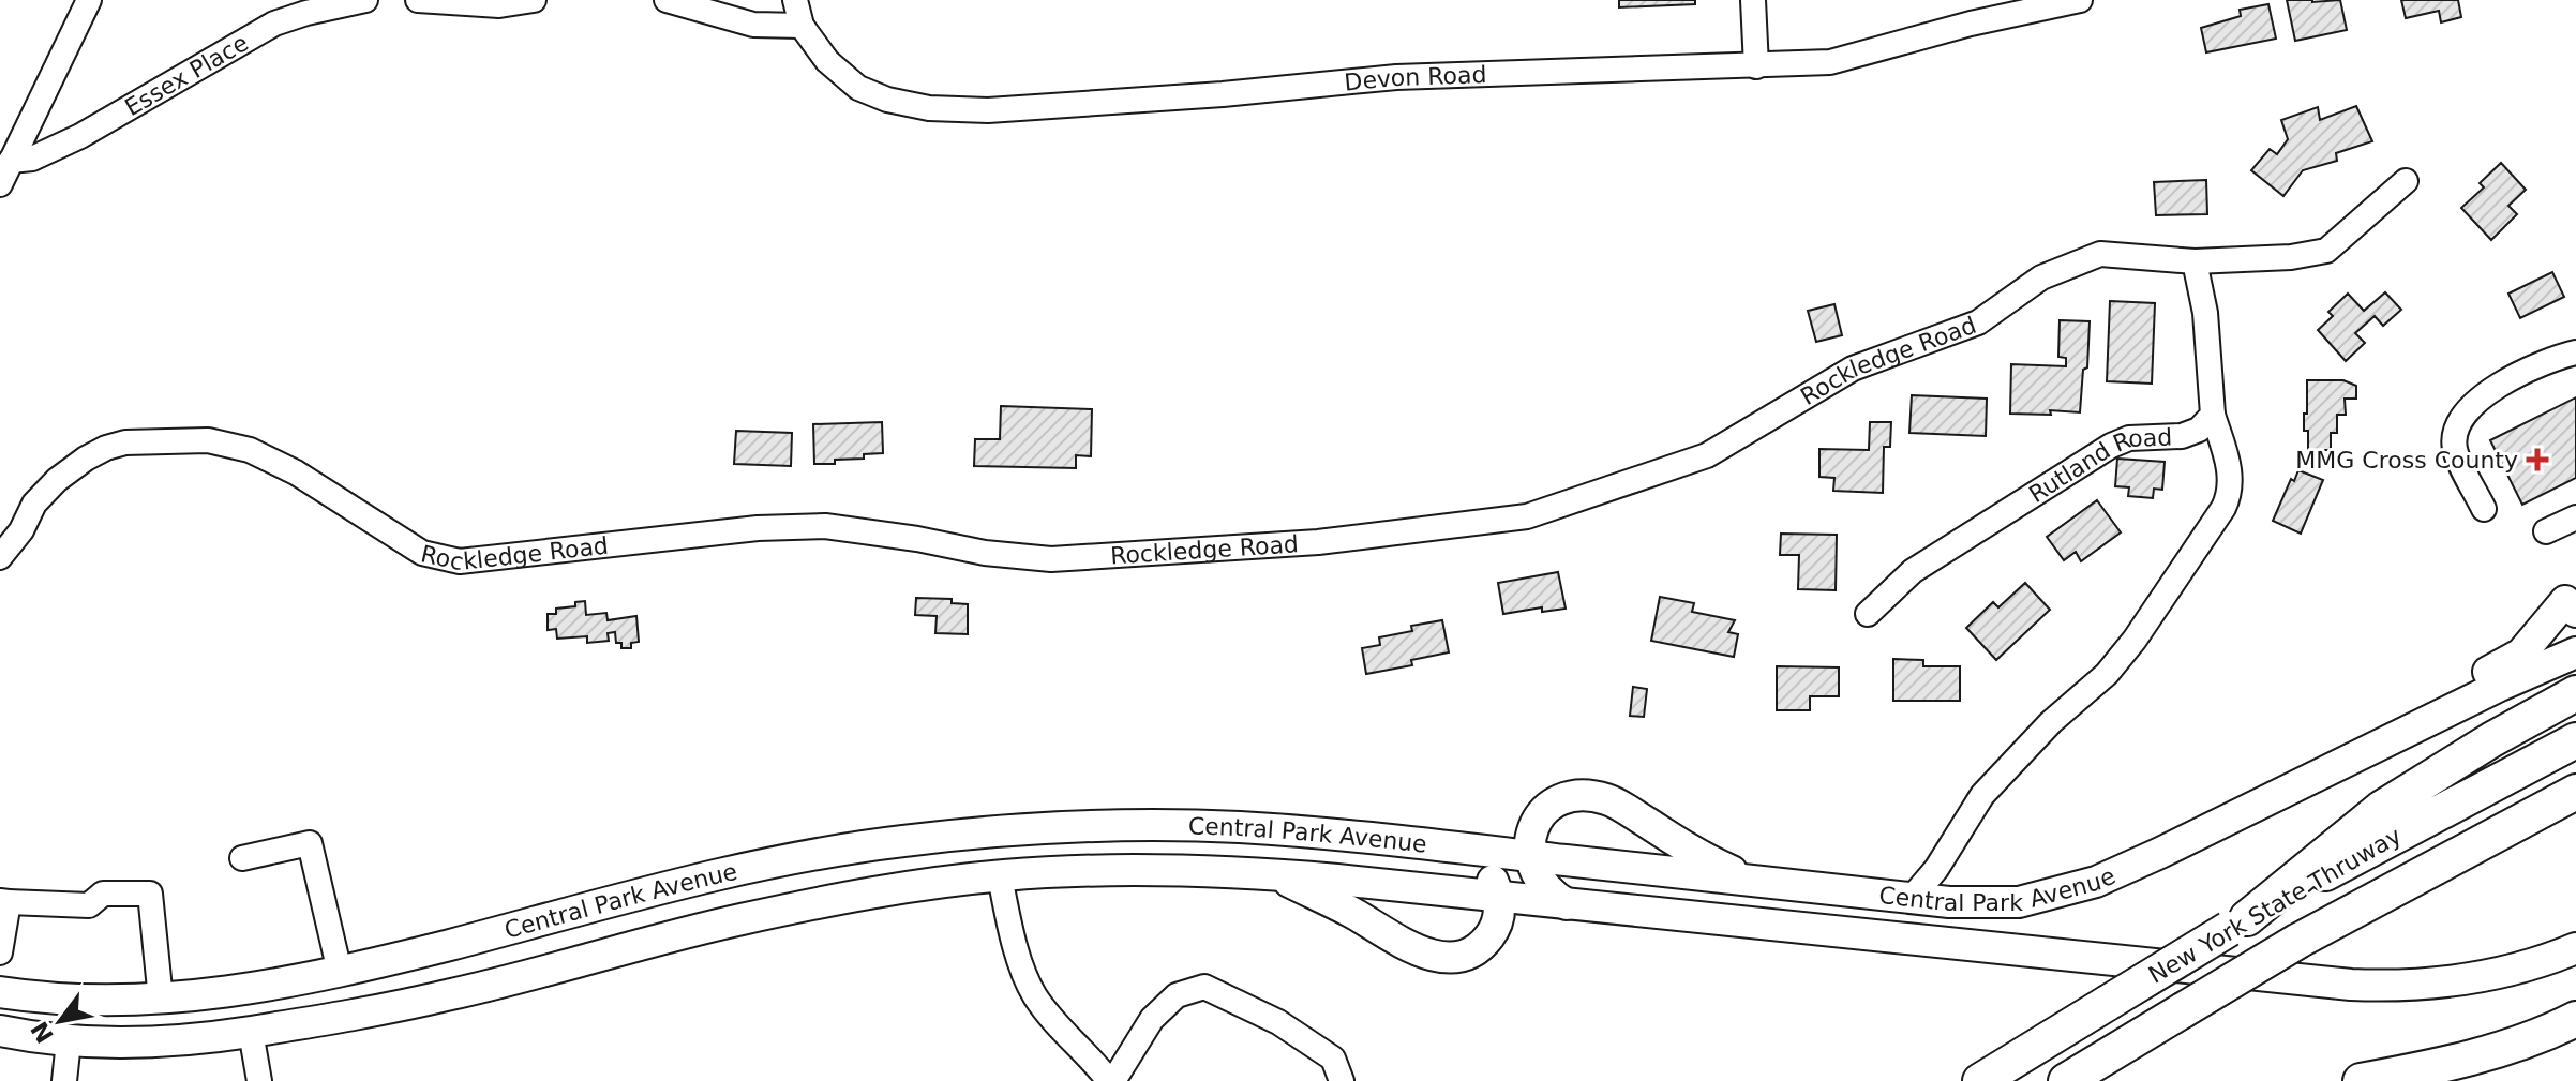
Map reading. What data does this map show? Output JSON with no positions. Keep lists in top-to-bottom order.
{
  "streets": {
    "highway": ["New York State Thruway"],
    "main road": ["Central Park Avenue"],
    "street": [
      "Essex Place",
      "Devon Road",
      "Rockledge Road",
      "Rutland Road"
    ]
  },
  "places": {
    "health": ["MMG Cross County"]
  },
  "north": "bottom left"
}
